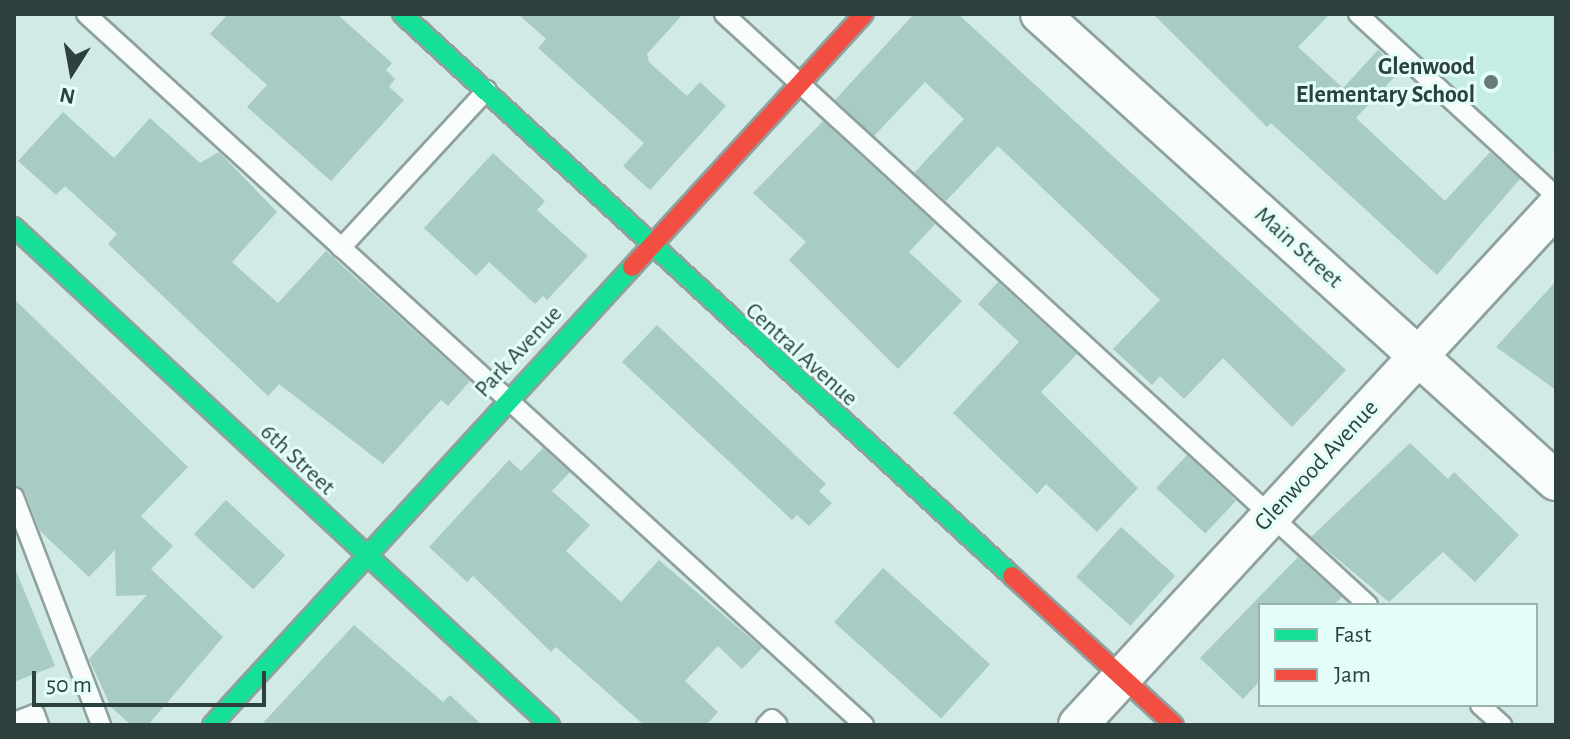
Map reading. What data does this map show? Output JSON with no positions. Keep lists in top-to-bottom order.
{
  "streets": {
    "street": [
      "Main Street",
      "Park Avenue",
      "Central Avenue",
      "6th Street",
      "Glenwood Avenue"
    ]
  },
  "crossings": [
    ["Main Street", "Glenwood Avenue"],
    ["Park Avenue", "Central Avenue"],
    ["Park Avenue", "6th Street"],
    ["Central Avenue", "Glenwood Avenue"]
  ],
  "places": ["Glenwood Elementary School"],
  "legend": ["Fast", "Jam"],
  "scale_bar": "50 m",
  "north": "bottom"
}
